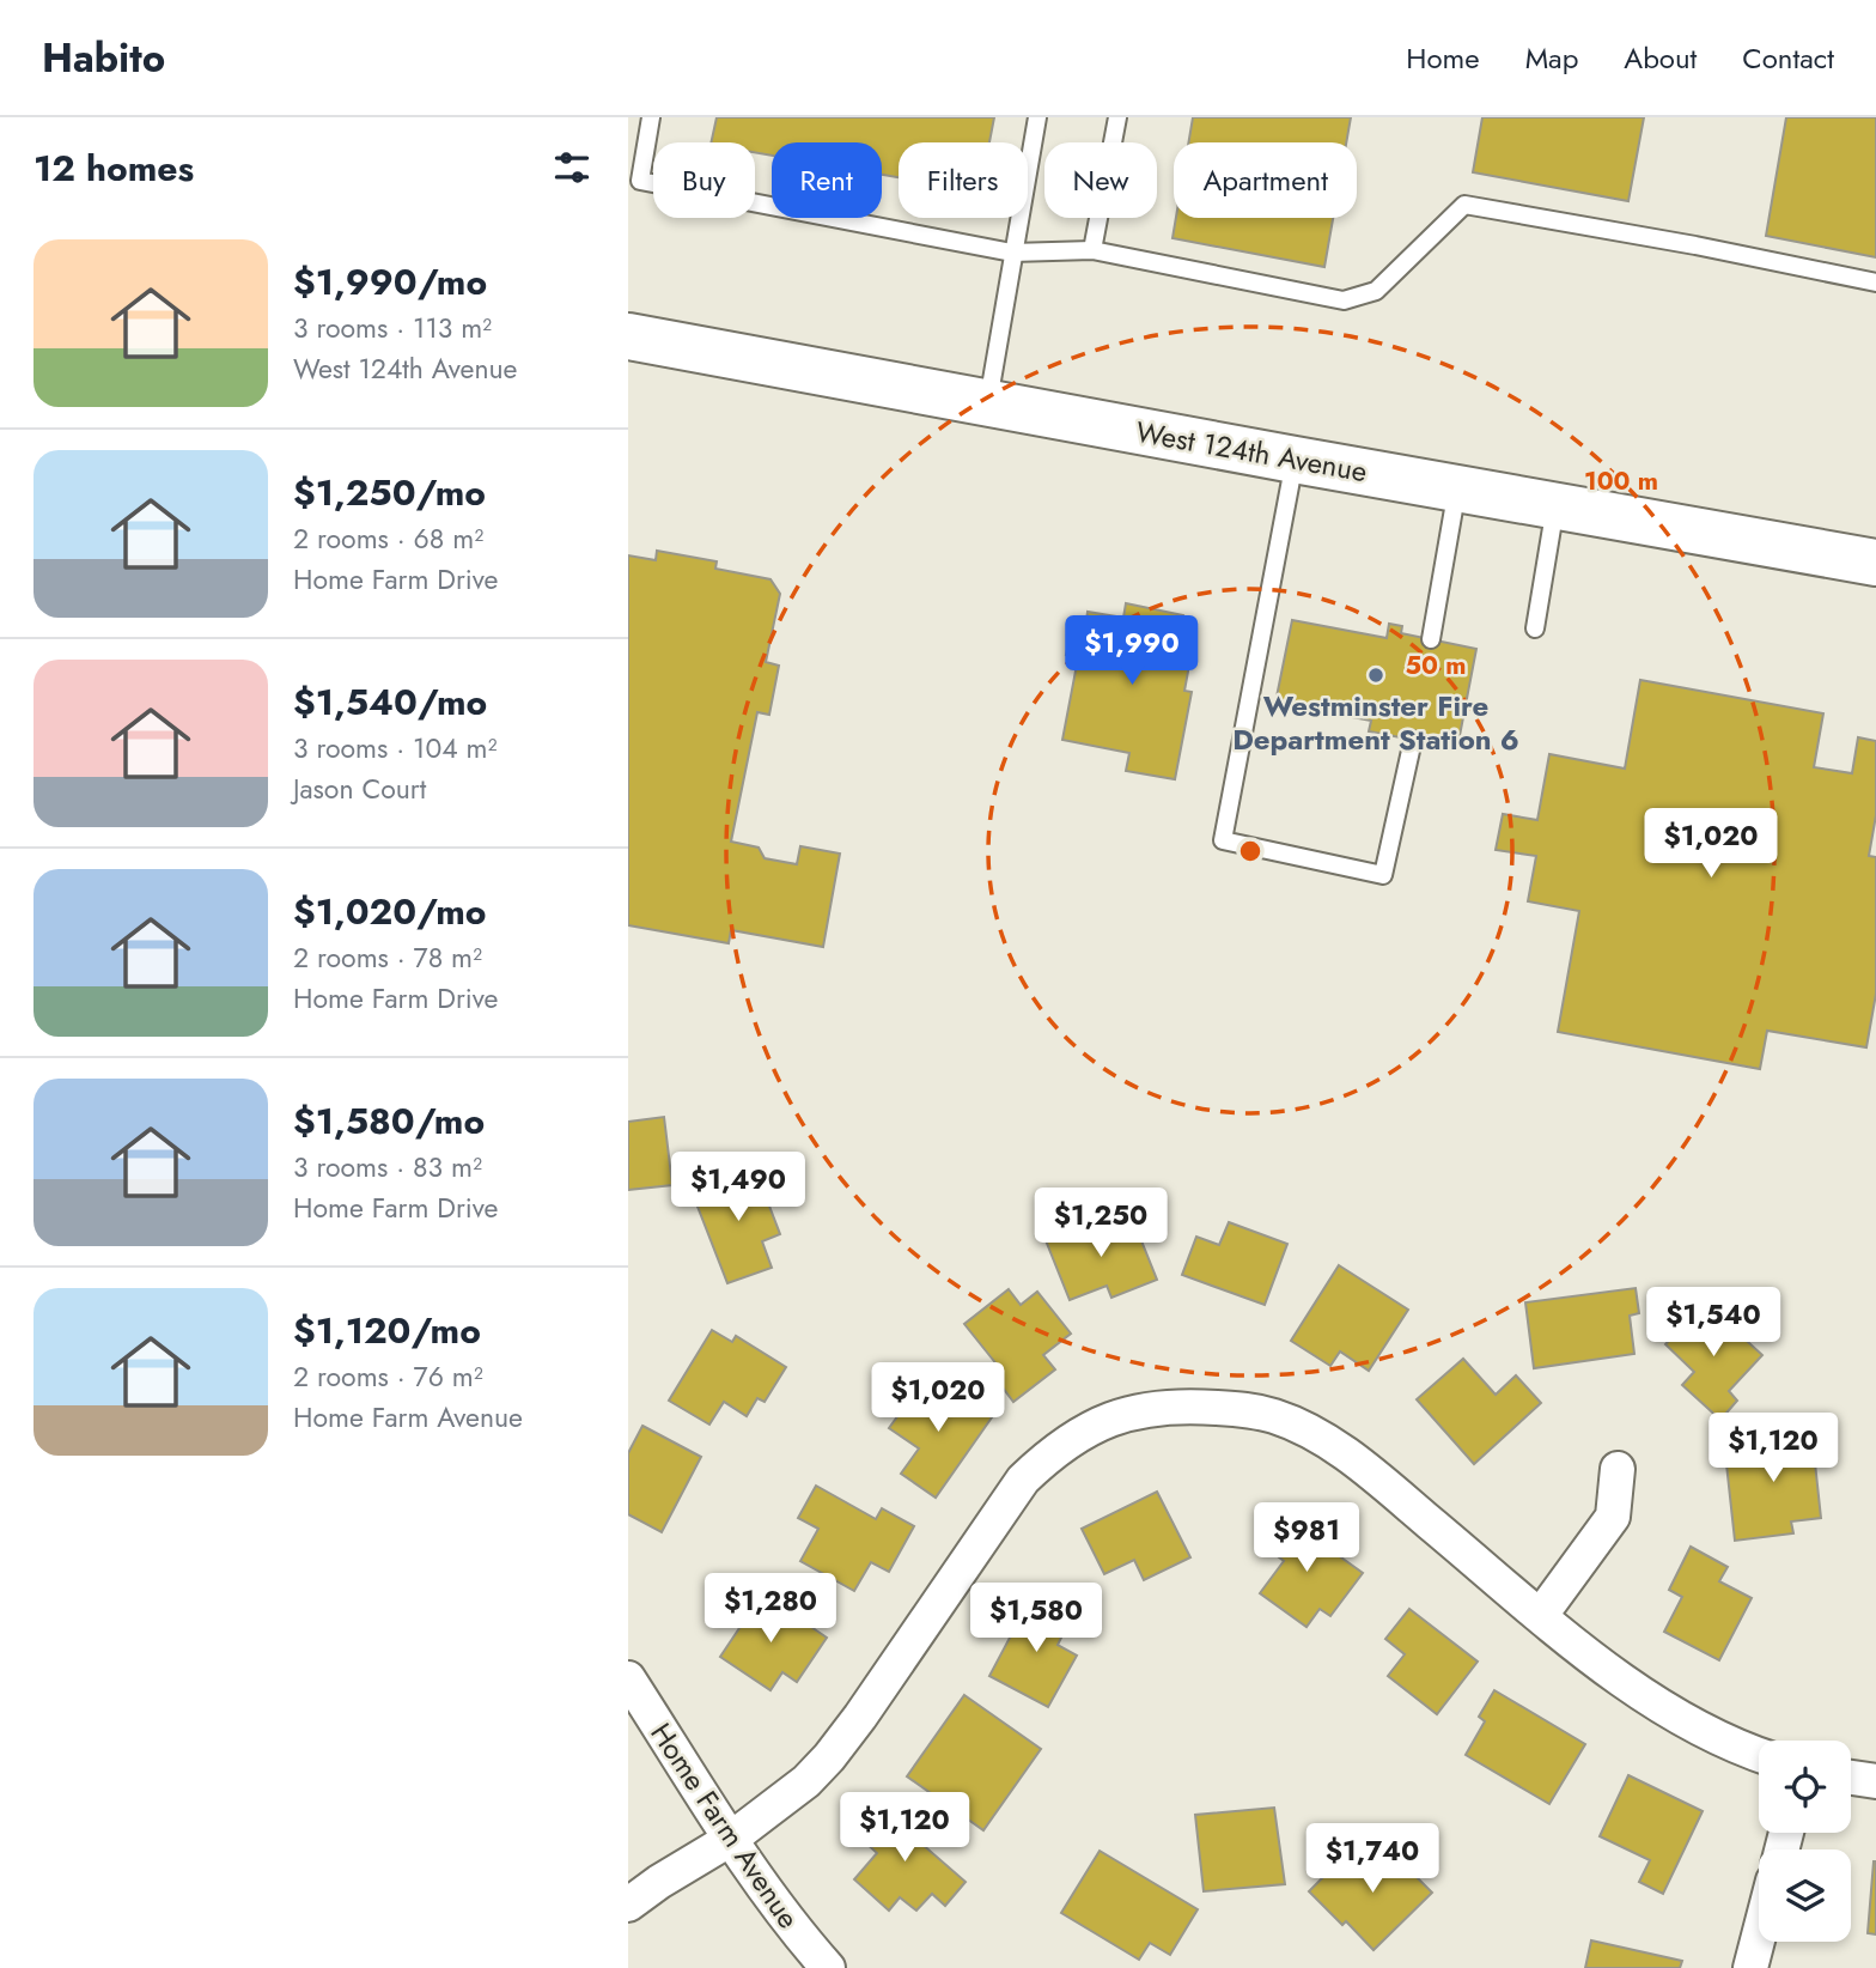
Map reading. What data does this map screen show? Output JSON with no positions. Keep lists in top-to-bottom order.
{
  "streets": {
    "street": ["West 124th Avenue", "Home Farm Avenue"]
  },
  "places": ["Westminster Fire Department Station 6"],
  "page": {
    "header": "Habito",
    "nav": [
      "Home",
      "Map",
      "About",
      "Contact"
    ],
    "heading": "12 homes",
    "chip": [
      "Buy",
      "Rent",
      "Filters",
      "New",
      "Apartment"
    ],
    "list": [
      {
        "name": "$1,990/mo",
        "note": "3 rooms · 113 m² · West 124th Avenue"
      },
      {
        "name": "$1,250/mo",
        "note": "2 rooms · 68 m² · Home Farm Drive"
      },
      {
        "name": "$1,540/mo",
        "note": "3 rooms · 104 m² · Jason Court"
      },
      {
        "name": "$1,020/mo",
        "note": "2 rooms · 78 m² · Home Farm Drive"
      },
      {
        "name": "$1,580/mo",
        "note": "3 rooms · 83 m² · Home Farm Drive"
      },
      {
        "name": "$1,120/mo",
        "note": "2 rooms · 76 m² · Home Farm Avenue"
      }
    ],
    "price": [
      "$1,990",
      "$1,020",
      "$1,490",
      "$1,250",
      "$1,540",
      "$1,020",
      "$1,120",
      "$981",
      "$1,280",
      "$1,580",
      "$1,120",
      "$1,740"
    ]
  },
  "rings": ["100 m", "50 m"]
}
